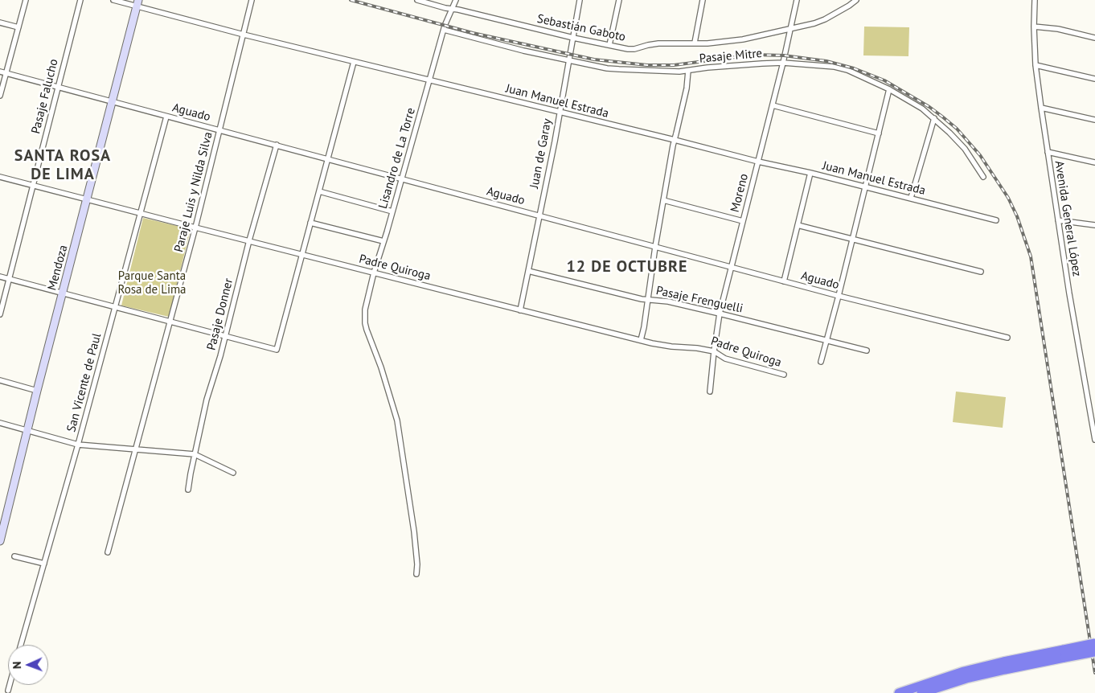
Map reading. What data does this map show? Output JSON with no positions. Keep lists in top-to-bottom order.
{
  "streets": {
    "street": [
      "Sebastián Gaboto",
      "Pasaje Mitre",
      "Pasaje Falucho",
      "Juan Manuel Estrada",
      "Aguado",
      "Juan de Garay",
      "Lisandro de La Torre",
      "Paraje Luis y Nilda Silva",
      "Moreno",
      "Avenida General López",
      "Mendoza",
      "Padre Quiroga",
      "Pasaje Frenguelli",
      "Pasaje Donner",
      "San Vicente de Paul"
    ]
  },
  "crossings": [
    ["Sebastián Gaboto", "Juan de Garay"],
    ["Sebastián Gaboto", "Lisandro de La Torre"],
    ["Sebastián Gaboto", "Moreno"],
    ["Pasaje Mitre", "Juan de Garay"],
    ["Pasaje Mitre", "Lisandro de La Torre"],
    ["Pasaje Mitre", "Moreno"],
    ["Pasaje Falucho", "Aguado"],
    ["Pasaje Falucho", "Padre Quiroga"],
    ["Juan Manuel Estrada", "Juan de Garay"],
    ["Juan Manuel Estrada", "Lisandro de La Torre"],
    ["Juan Manuel Estrada", "Paraje Luis y Nilda Silva"],
    ["Juan Manuel Estrada", "Moreno"],
    ["Juan Manuel Estrada", "Mendoza"],
    ["Aguado", "Juan de Garay"],
    ["Aguado", "Lisandro de La Torre"],
    ["Aguado", "Paraje Luis y Nilda Silva"],
    ["Aguado", "Moreno"],
    ["Aguado", "Mendoza"],
    ["Aguado", "Pasaje Donner"],
    ["Aguado", "San Vicente de Paul"],
    ["Juan de Garay", "Padre Quiroga"],
    ["Juan de Garay", "Pasaje Frenguelli"],
    ["Lisandro de La Torre", "Padre Quiroga"],
    ["Paraje Luis y Nilda Silva", "Padre Quiroga"],
    ["Moreno", "Padre Quiroga"],
    ["Moreno", "Pasaje Frenguelli"],
    ["Mendoza", "Padre Quiroga"],
    ["Padre Quiroga", "Pasaje Donner"],
    ["Padre Quiroga", "San Vicente de Paul"]
  ],
  "districts": ["SANTA ROSA DE LIMA", "12 DE OCTUBRE"],
  "parks": ["Parque Santa Rosa de Lima"],
  "north": "left"
}
